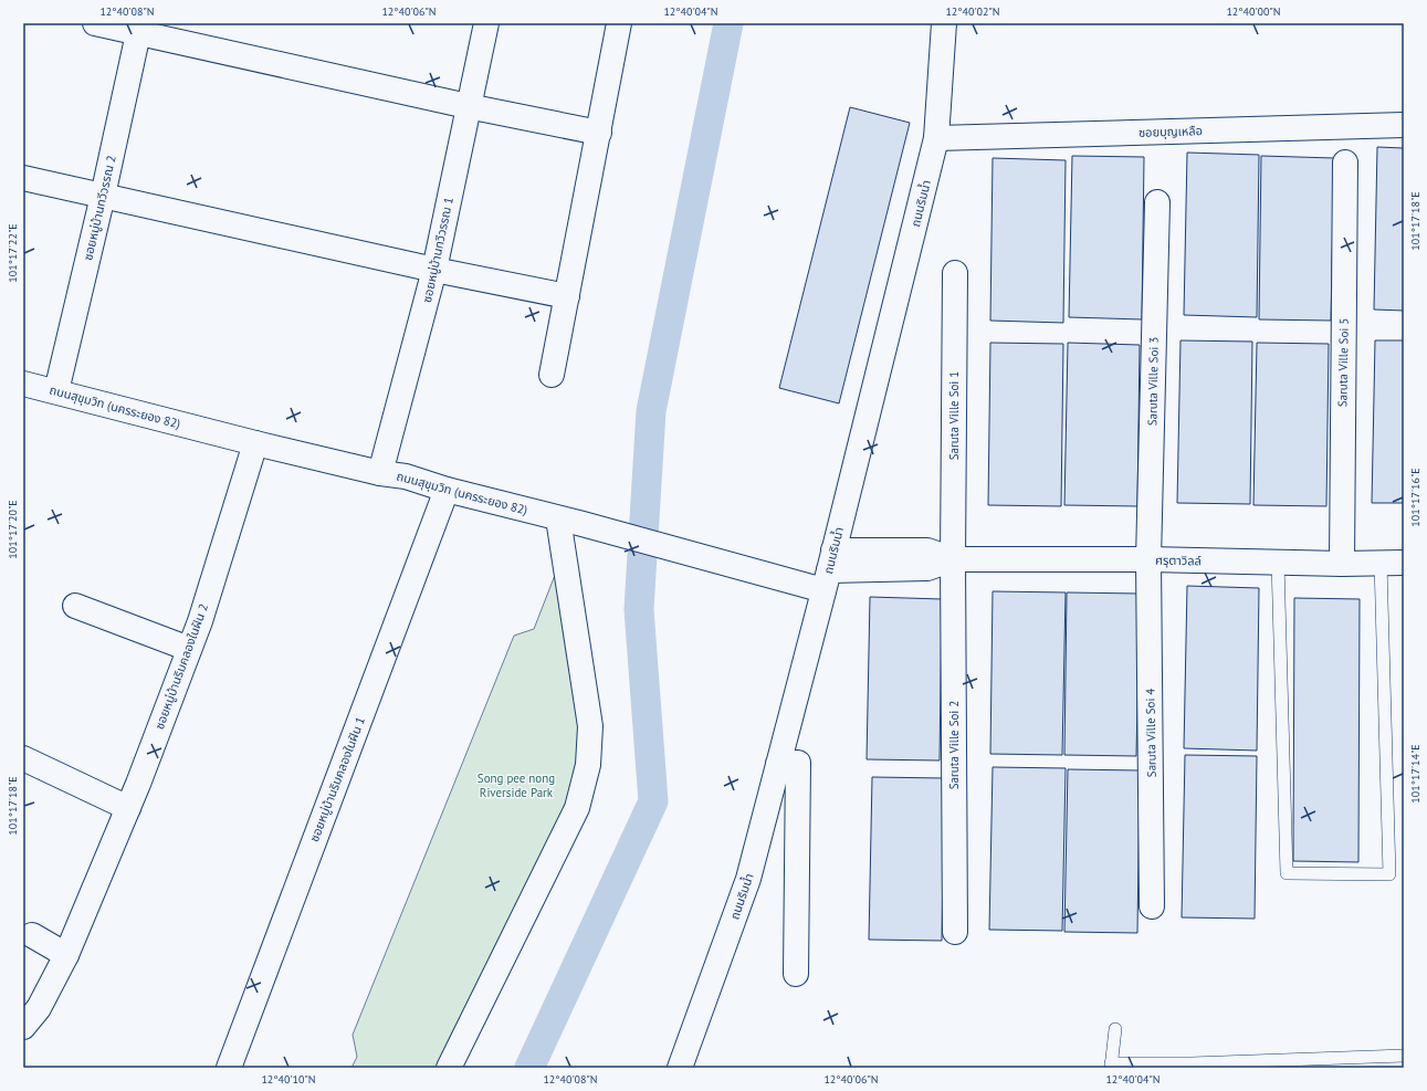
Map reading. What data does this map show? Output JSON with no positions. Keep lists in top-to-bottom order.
{
  "streets": {
    "street": [
      "ซอยบุญเหลือ",
      "ถนนริมน้ำ",
      "ซอยหมู่บ้านทวีวรรณ 2",
      "ซอยหมู่บ้านทวีวรรณ 1",
      "Saruta Ville Soi 5",
      "Saruta Ville Soi 3",
      "ถนนสุขุมวิท (นครระยอง 82)",
      "Saruta Ville Soi 1",
      "ศรุตาวิลล์",
      "ซอยหมู่บ้านริมคลองในฝัน 2",
      "Saruta Ville Soi 4",
      "Saruta Ville Soi 2",
      "ซอยหมู่บ้านริมคลองในฝัน 1"
    ]
  },
  "crossings": [
    ["ซอยบุญเหลือ", "ถนนริมน้ำ"],
    ["ถนนริมน้ำ", "ถนนสุขุมวิท (นครระยอง 82)"],
    ["ถนนริมน้ำ", "ศรุตาวิลล์"],
    ["ซอยหมู่บ้านทวีวรรณ 2", "ถนนสุขุมวิท (นครระยอง 82)"],
    ["ซอยหมู่บ้านทวีวรรณ 1", "ถนนสุขุมวิท (นครระยอง 82)"],
    ["Saruta Ville Soi 5", "ศรุตาวิลล์"],
    ["Saruta Ville Soi 3", "ศรุตาวิลล์"],
    ["Saruta Ville Soi 3", "Saruta Ville Soi 4"],
    ["ถนนสุขุมวิท (นครระยอง 82)", "ศรุตาวิลล์"],
    ["ถนนสุขุมวิท (นครระยอง 82)", "ซอยหมู่บ้านริมคลองในฝัน 2"],
    ["ถนนสุขุมวิท (นครระยอง 82)", "ซอยหมู่บ้านริมคลองในฝัน 1"],
    ["Saruta Ville Soi 1", "ศรุตาวิลล์"],
    ["Saruta Ville Soi 1", "Saruta Ville Soi 2"],
    ["ศรุตาวิลล์", "Saruta Ville Soi 4"],
    ["ศรุตาวิลล์", "Saruta Ville Soi 2"]
  ],
  "parks": ["Song pee nong Riverside Park"],
  "coordinates": [
    "12°40'08\"N",
    "12°40'06\"N",
    "12°40'04\"N",
    "12°40'02\"N",
    "12°40'00\"N",
    "101°17'18\"E",
    "101°17'22\"E",
    "101°17'16\"E",
    "101°17'20\"E",
    "101°17'14\"E",
    "12°40'10\"N"
  ]
}
